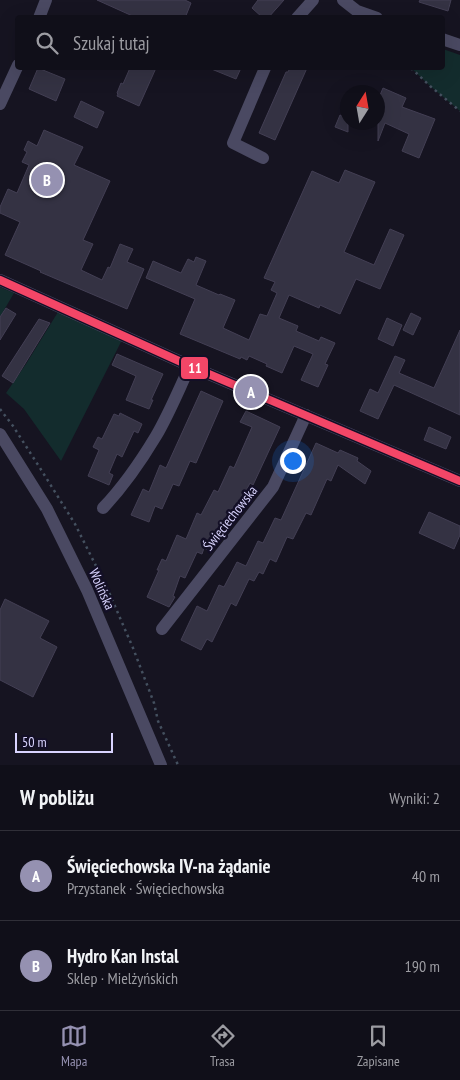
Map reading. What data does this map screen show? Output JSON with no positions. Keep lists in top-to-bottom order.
{
  "streets": {
    "street": ["Święciechowska", "Wolińska"]
  },
  "lines": ["transit line 11"],
  "scale_bar": "50 m",
  "north": "top",
  "page": {
    "search": "Szukaj tutaj",
    "pins": ["B", "A"],
    "scale": "50 m",
    "heading": ["W pobliżu", "Wyniki: 2"],
    "list": [
      {
        "mark": "A",
        "name": "Święciechowska IV-na żądanie",
        "note": "Przystanek · Święciechowska",
        "value": "40 m"
      },
      {
        "mark": "B",
        "name": "Hydro Kan Instal",
        "note": "Sklep · Mielżyńskich",
        "value": "190 m"
      }
    ],
    "nav": ["Mapa", "Trasa", "Zapisane"]
  }
}
